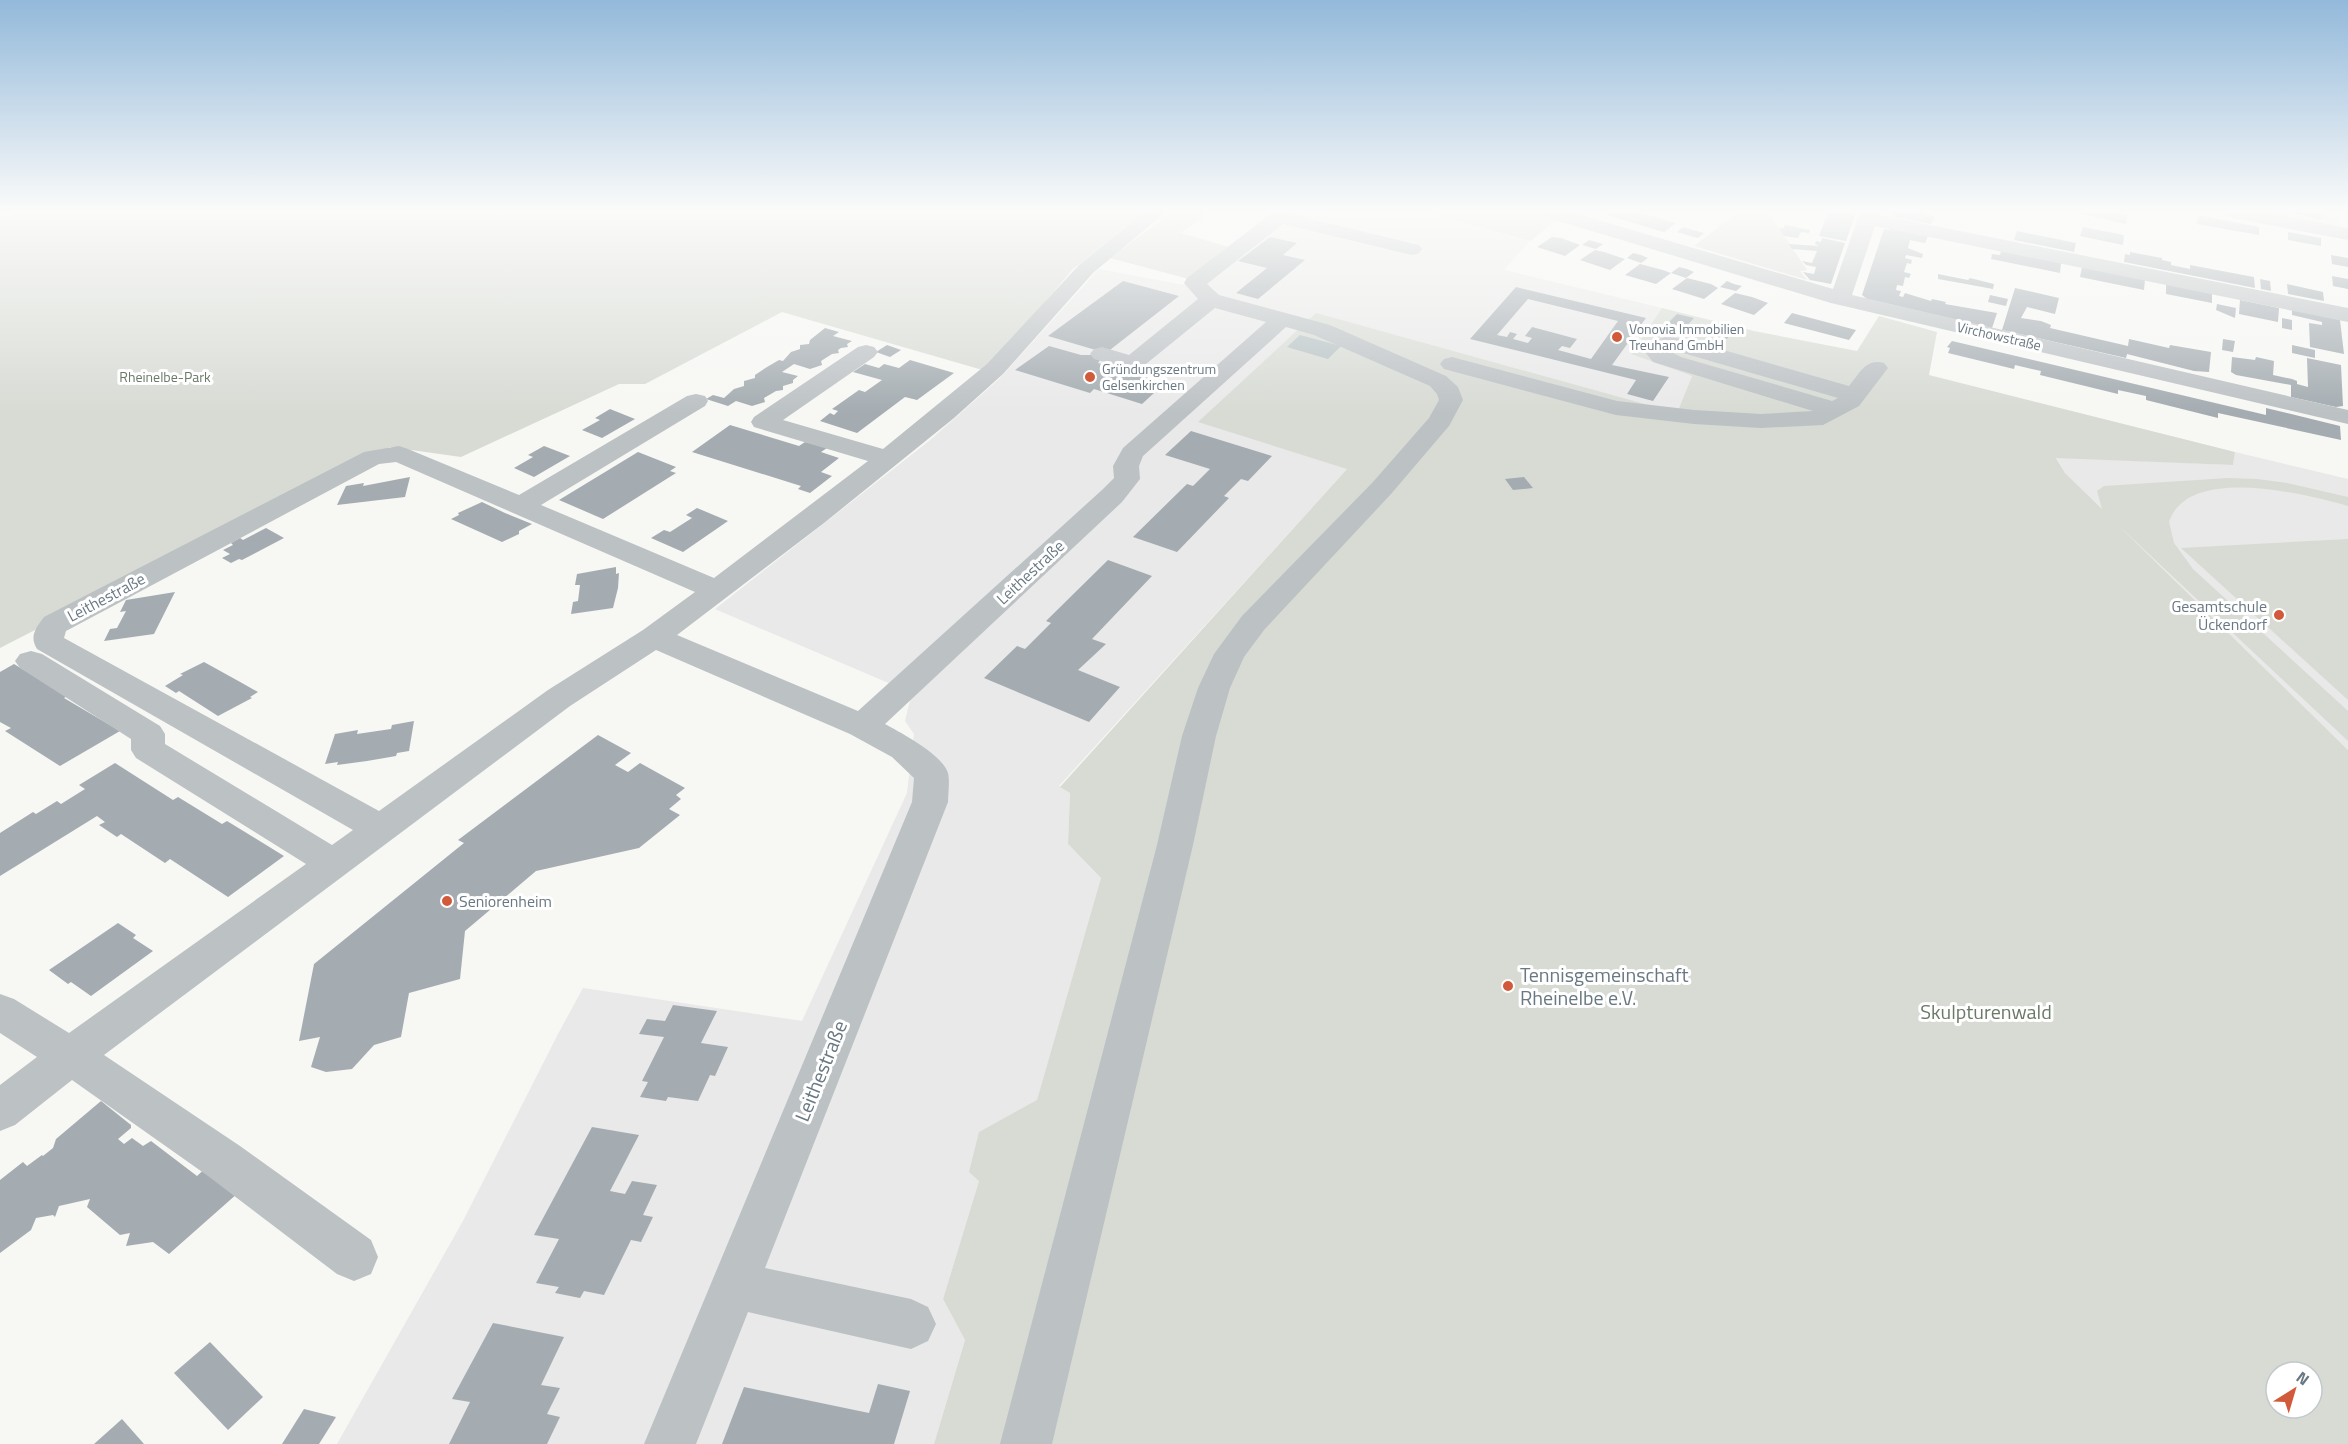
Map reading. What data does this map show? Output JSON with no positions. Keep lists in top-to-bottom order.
{
  "streets": {
    "street": ["Virchowstraße", "Leithestraße"]
  },
  "parks": ["Rheinelbe-Park", "Skulpturenwald"],
  "places": [
    "Vonovia Immobilien Treuhand GmbH",
    "Gründungszentrum Gelsenkirchen",
    "Gesamtschule Ückendorf",
    "Seniorenheim",
    "Tennisgemeinschaft Rheinelbe e.V."
  ],
  "north": "top right"
}
